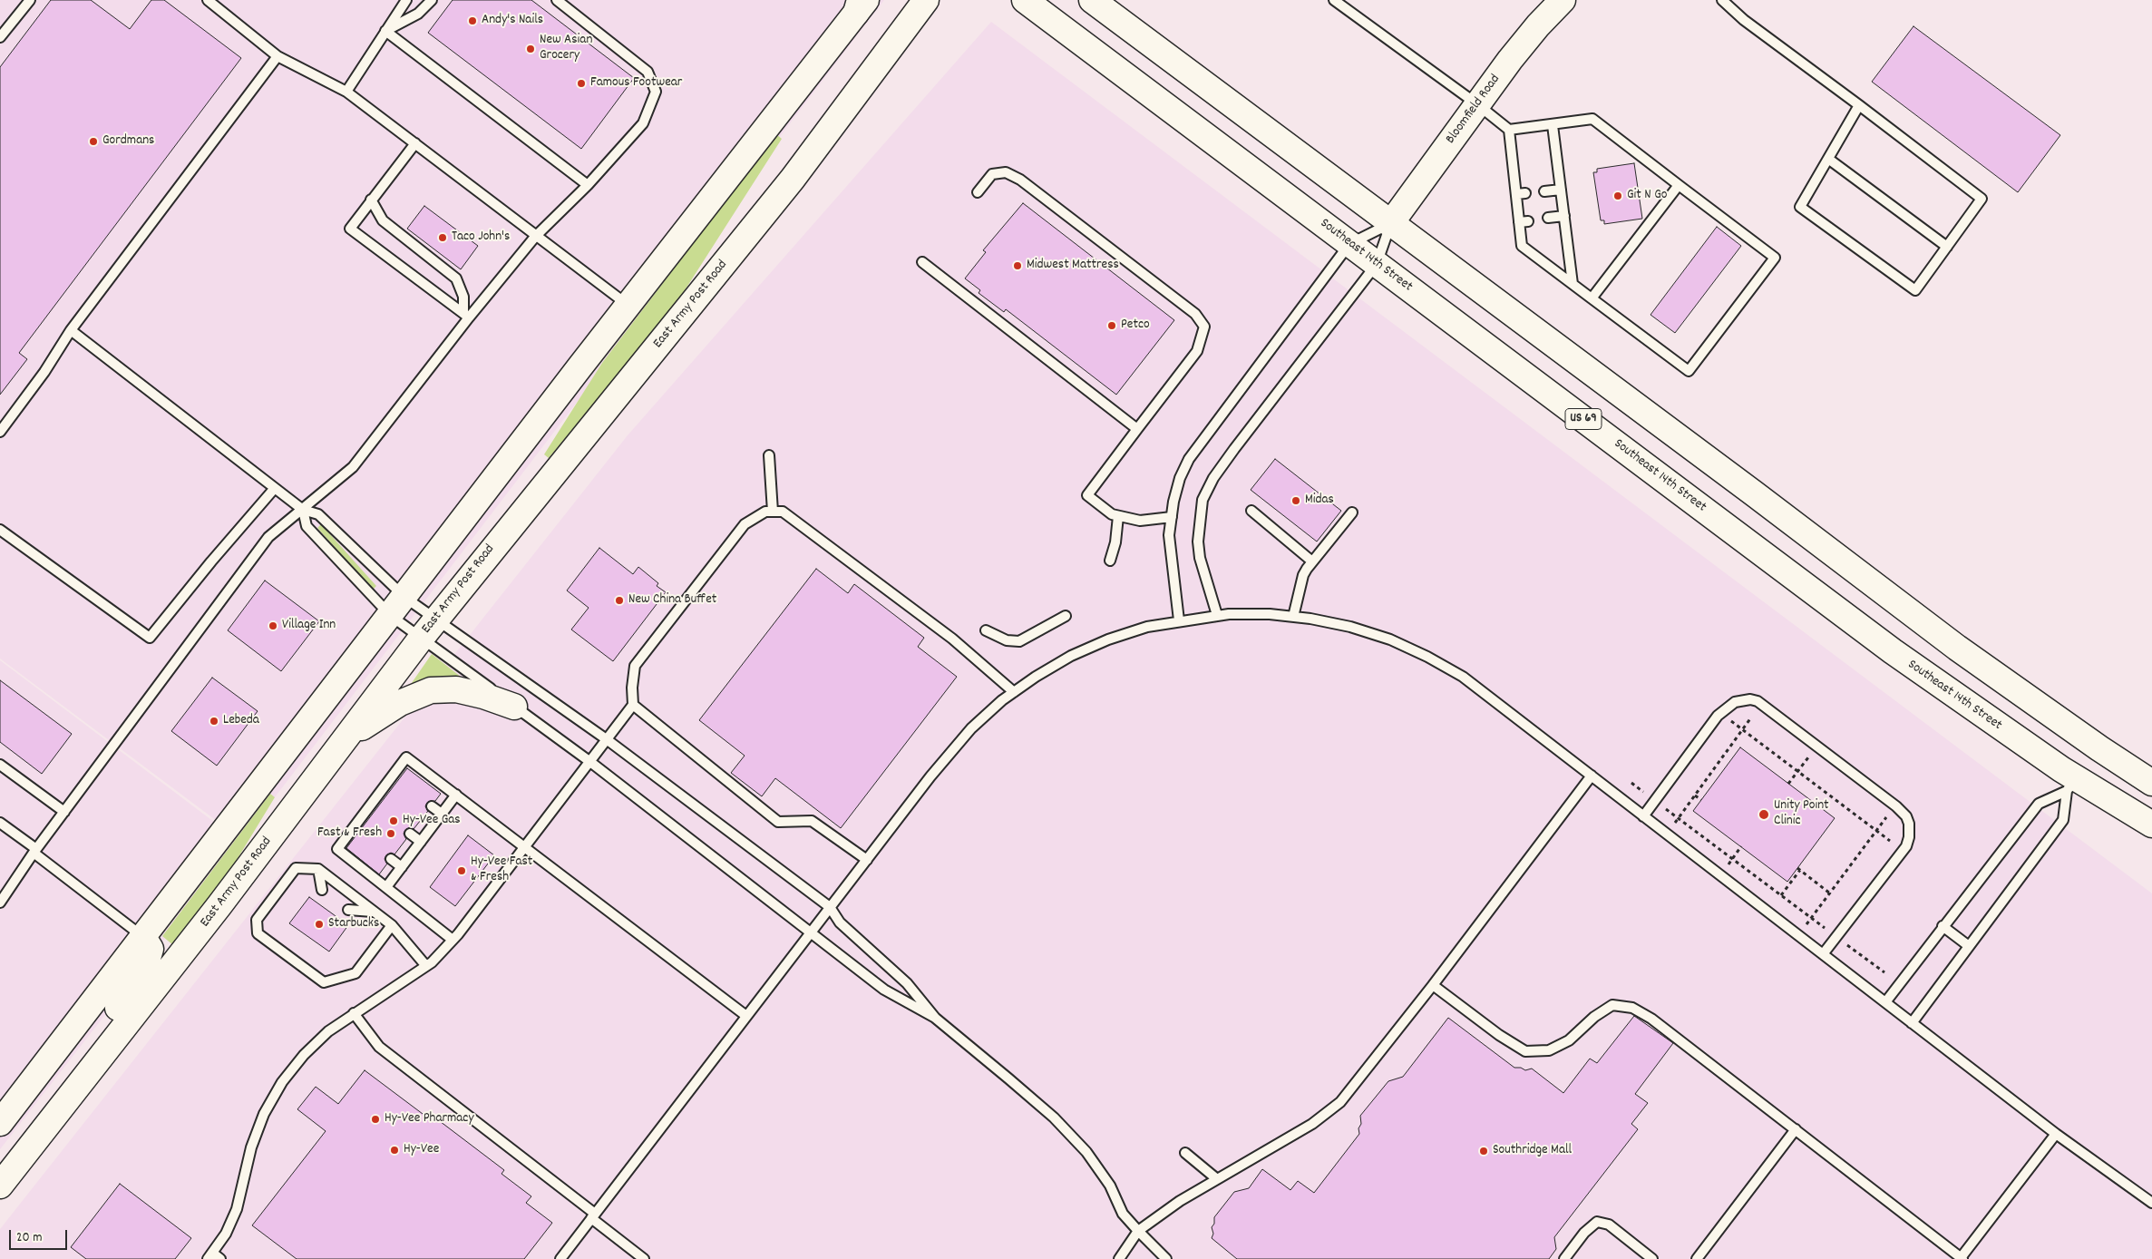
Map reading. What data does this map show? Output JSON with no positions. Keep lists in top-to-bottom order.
{
  "streets": {
    "main road": [
      "Bloomfield Road",
      "Southeast 14th Street",
      "East Army Post Road",
      "US 69"
    ]
  },
  "places": [
    "Andy's Nails",
    "New Asian Grocery",
    "Famous Footwear",
    "Gordmans",
    "Git N Go",
    "Taco John's",
    "Midwest Mattress",
    "Petco",
    "Midas",
    "New China Buffet",
    "Village Inn",
    "Lebeda",
    "Unity Point Clinic",
    "Hy-Vee Gas",
    "Fast & Fresh",
    "Hy-Vee Fast & Fresh",
    "Starbucks",
    "Hy-Vee Pharmacy",
    "Hy-Vee",
    "Southridge Mall"
  ],
  "scale_bar": "20 m"
}
